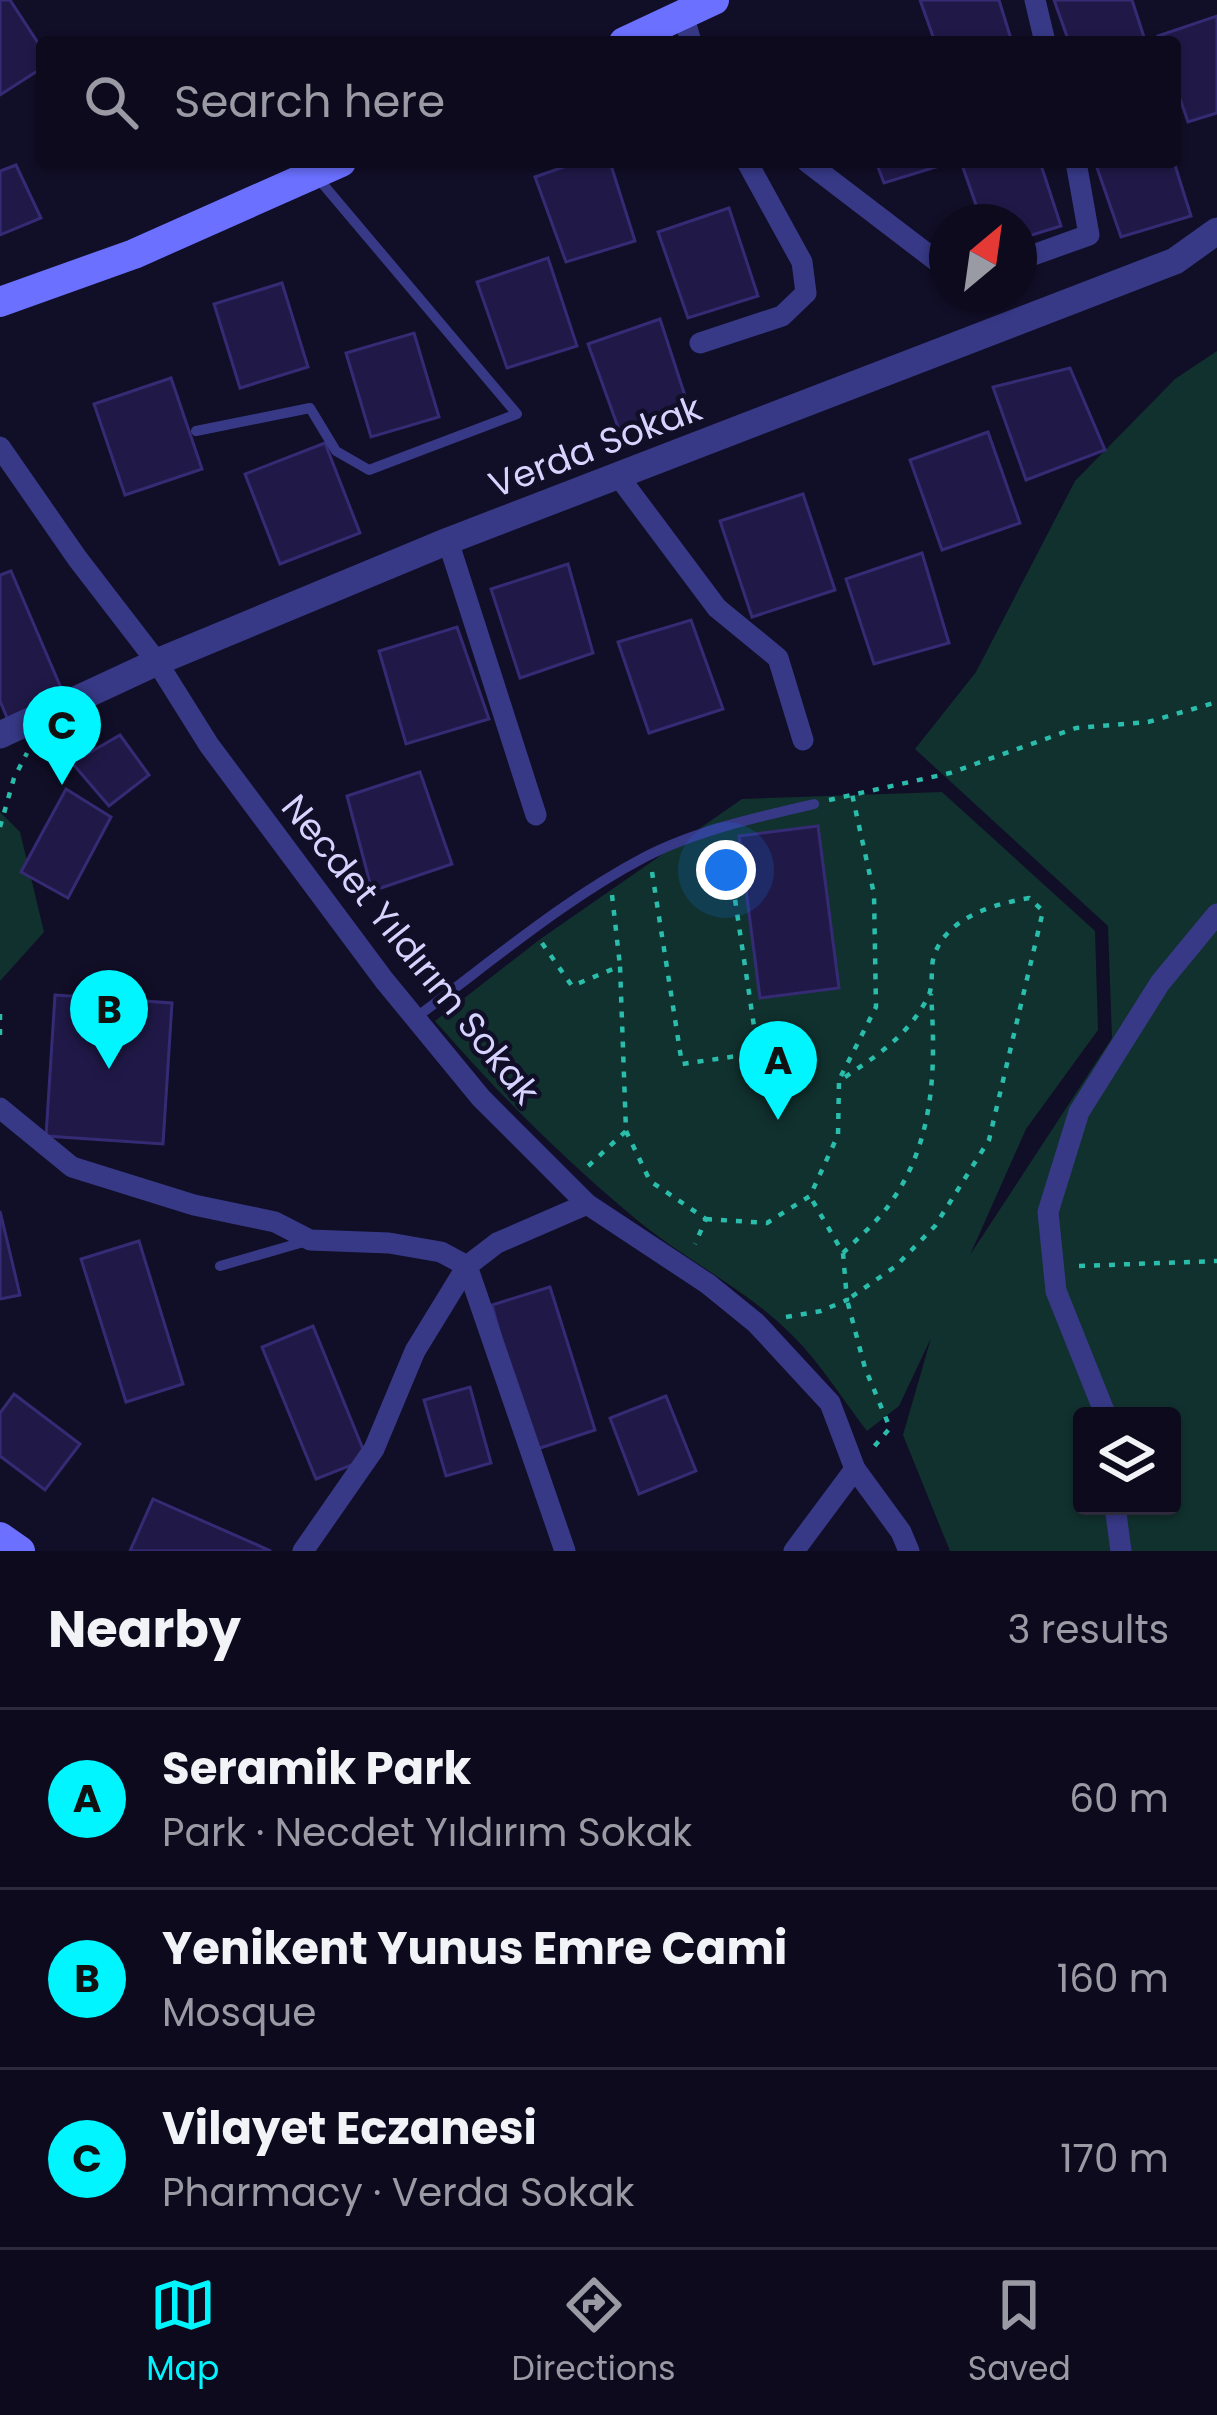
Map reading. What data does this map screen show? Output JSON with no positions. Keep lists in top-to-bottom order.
{
  "streets": {
    "street": ["Verda Sokak", "Necdet Yıldırım Sokak"]
  },
  "crossings": [
    ["Verda Sokak", "Necdet Yıldırım Sokak"]
  ],
  "north": "top right",
  "page": {
    "search": "Search here",
    "pins": ["C", "B", "A"],
    "heading": ["Nearby", "3 results"],
    "list": [
      {
        "mark": "A",
        "name": "Seramik Park",
        "note": "Park · Necdet Yıldırım Sokak",
        "value": "60 m"
      },
      {
        "mark": "B",
        "name": "Yenikent Yunus Emre Cami",
        "note": "Mosque",
        "value": "160 m"
      },
      {
        "mark": "C",
        "name": "Vilayet Eczanesi",
        "note": "Pharmacy · Verda Sokak",
        "value": "170 m"
      }
    ],
    "nav": ["Map", "Directions", "Saved"]
  }
}
